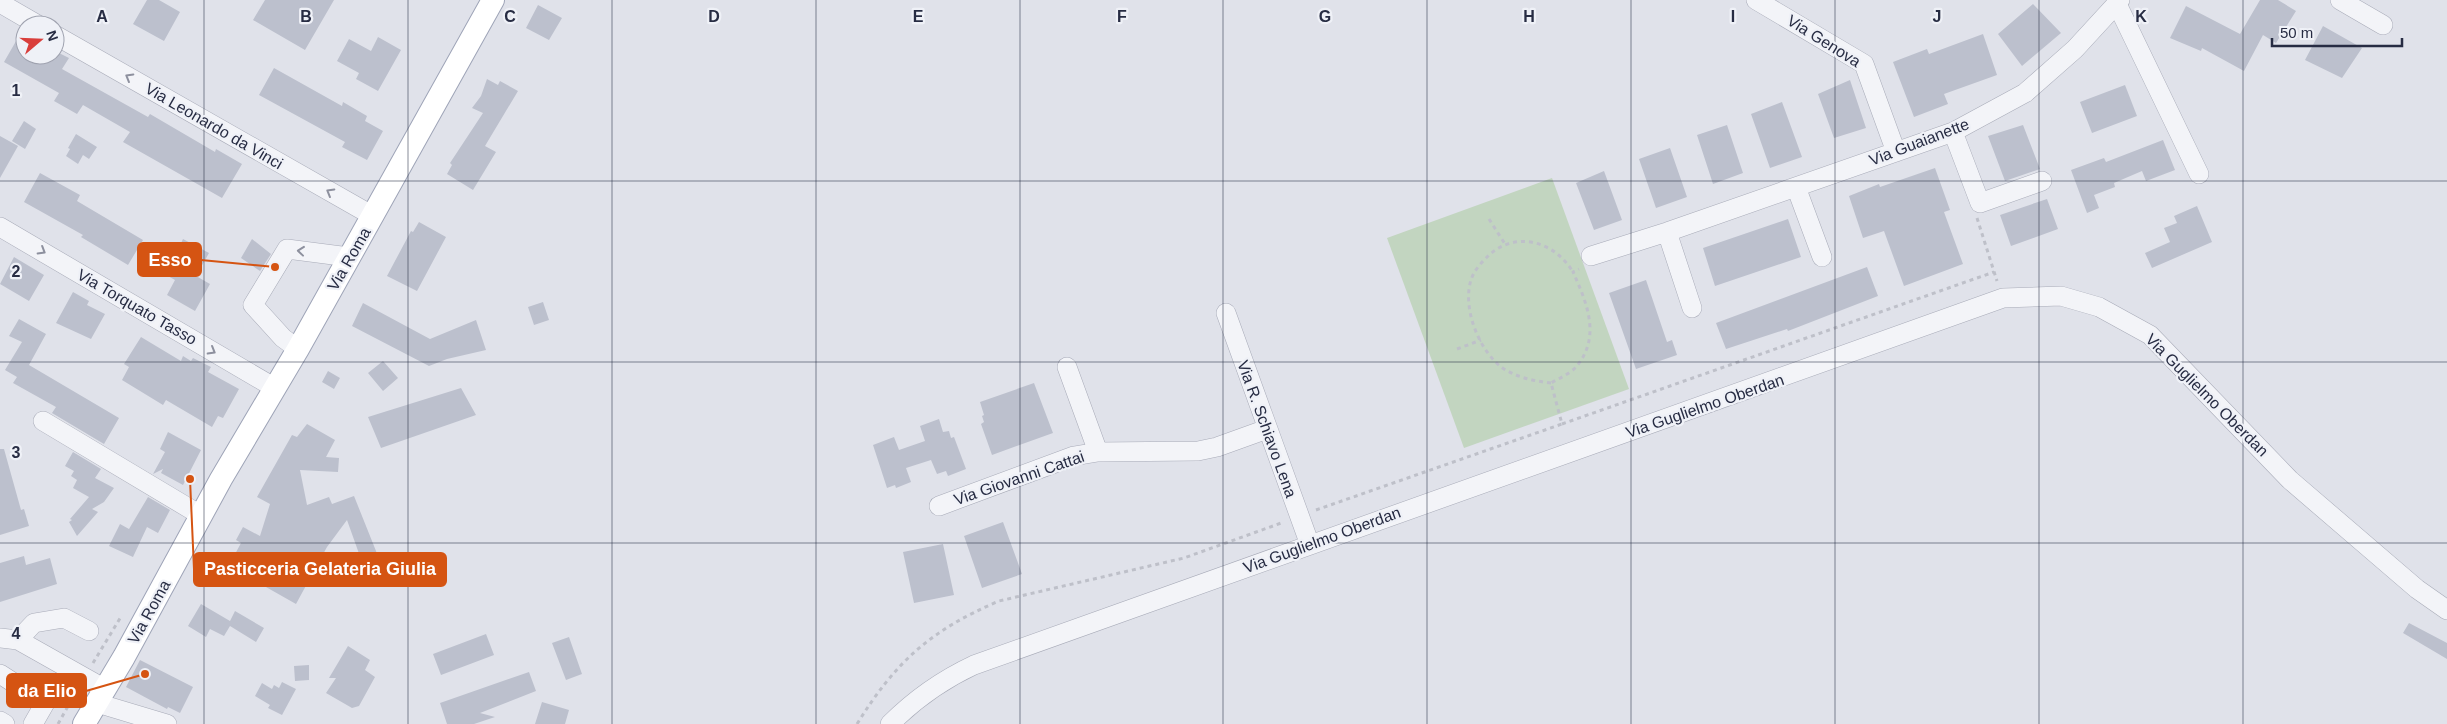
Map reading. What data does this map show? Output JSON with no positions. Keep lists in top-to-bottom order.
{
  "streets": {
    "main road": ["Via Roma"],
    "street": [
      "Via Genova",
      "Via Leonardo da Vinci",
      "Via Guaianette",
      "Via Torquato Tasso",
      "Via Guglielmo Oberdan",
      "Via R. Schiavo Lena",
      "Via Giovanni Cattai"
    ]
  },
  "crossings": [
    ["Via Genova", "Via Guaianette"],
    ["Via Leonardo da Vinci", "Via Roma"],
    ["Via Roma", "Via Torquato Tasso"],
    ["Via Guglielmo Oberdan", "Via R. Schiavo Lena"],
    ["Via R. Schiavo Lena", "Via Giovanni Cattai"]
  ],
  "one_way": ["Via Leonardo da Vinci"],
  "places": ["Esso", "Pasticceria Gelateria Giulia", "da Elio"],
  "scale_bar": "50 m",
  "north": "right",
  "grid": {
    "columns": [
      "A",
      "B",
      "C",
      "D",
      "E",
      "F",
      "G",
      "H",
      "I",
      "J",
      "K"
    ],
    "rows": [
      "1",
      "2",
      "3",
      "4"
    ]
  }
}
